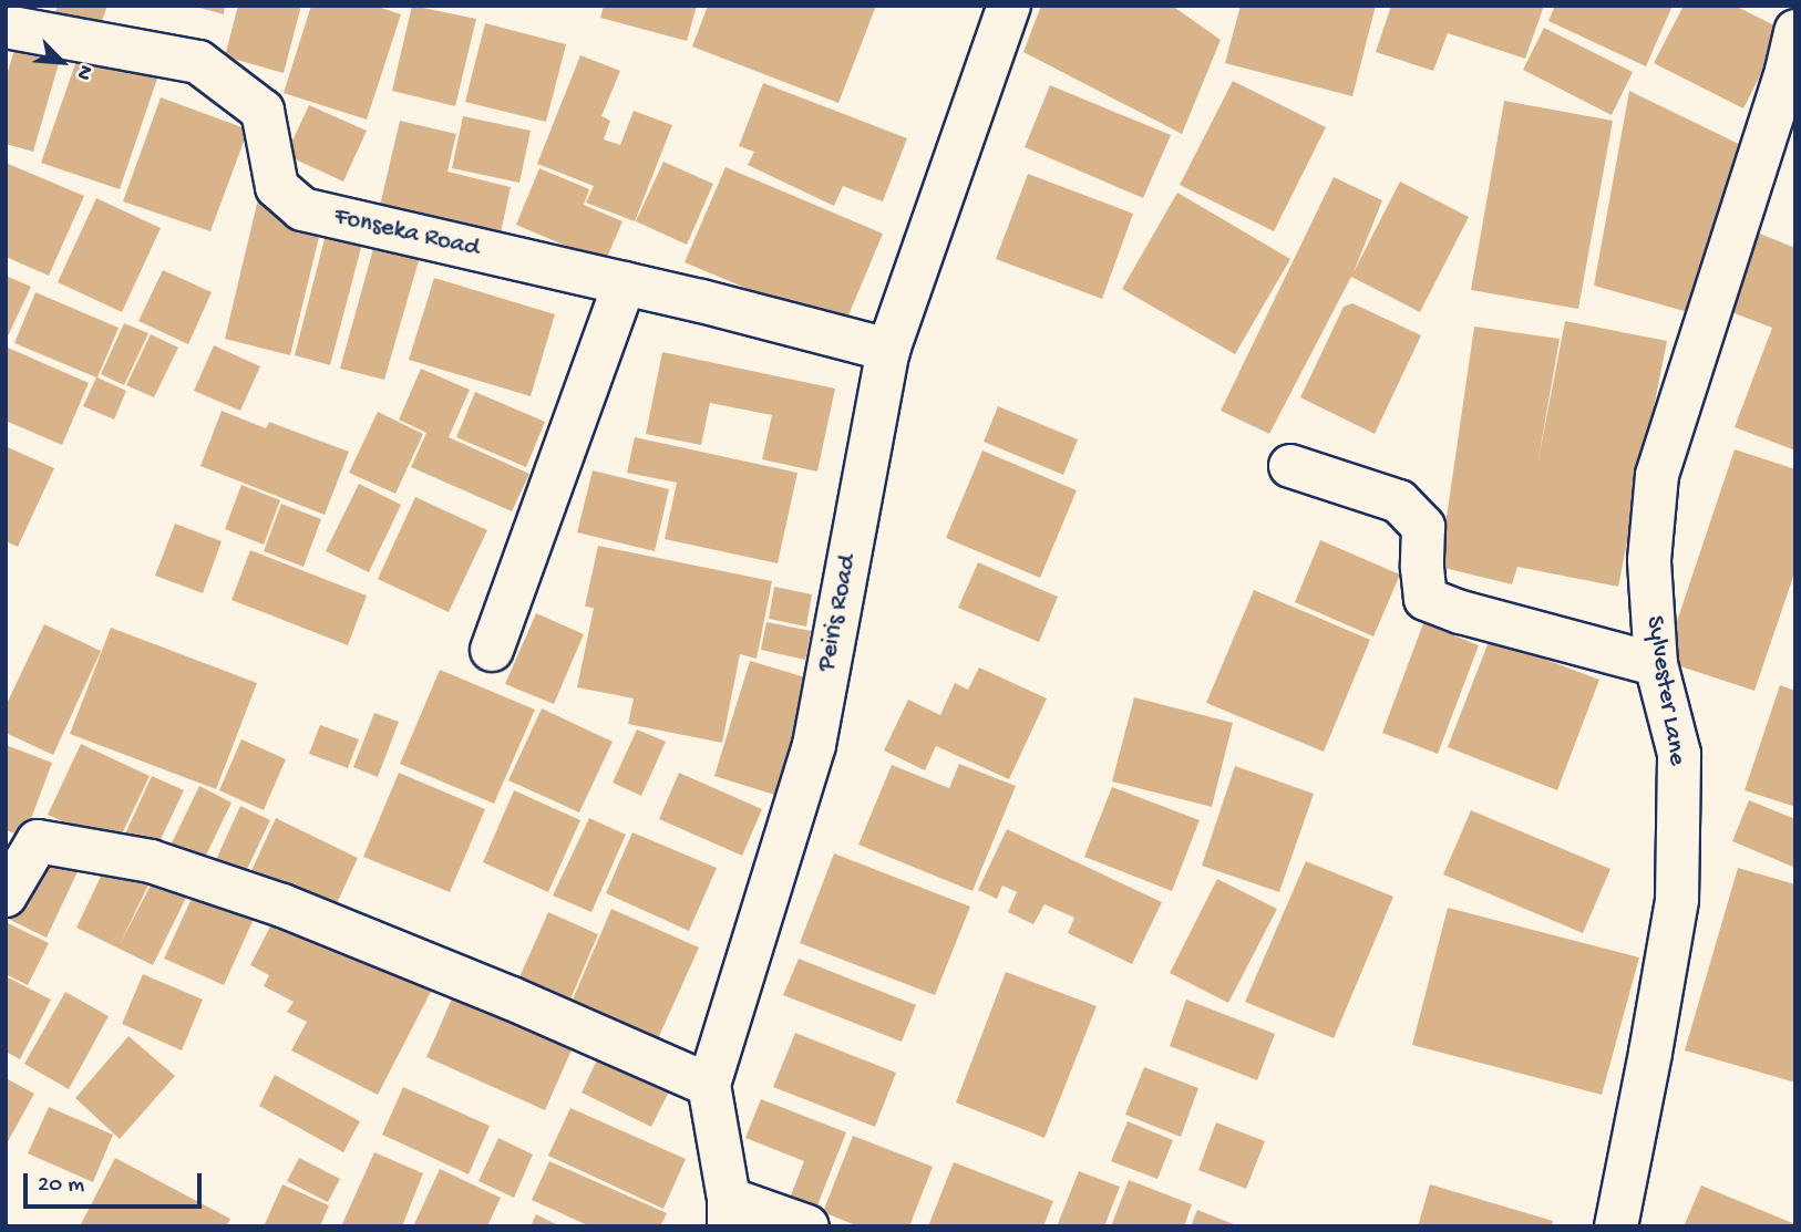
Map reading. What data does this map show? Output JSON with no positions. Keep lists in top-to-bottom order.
{
  "streets": {
    "street": ["Fonseka Road", "Peiris Road", "Sylvester Lane"]
  },
  "crossings": [
    ["Fonseka Road", "Peiris Road"]
  ],
  "scale_bar": "20 m",
  "north": "bottom right"
}
